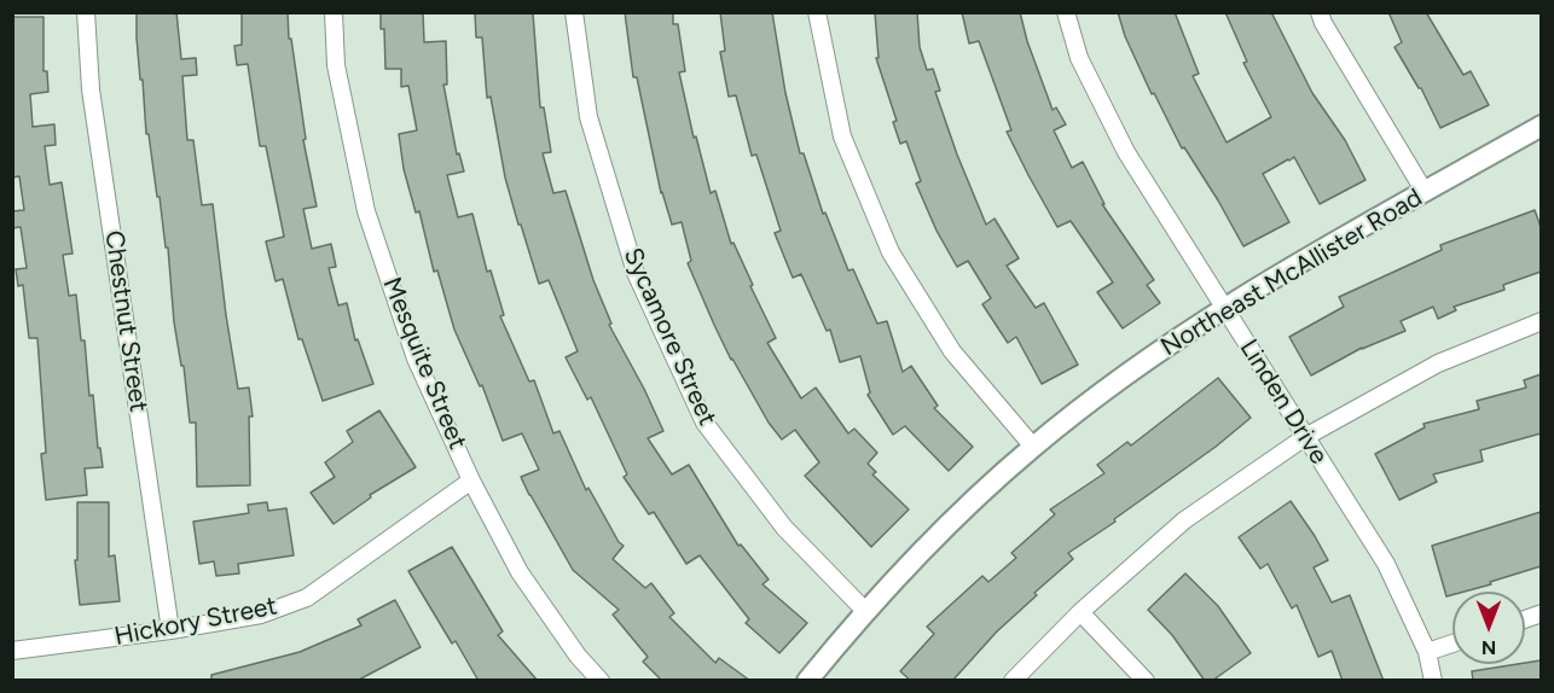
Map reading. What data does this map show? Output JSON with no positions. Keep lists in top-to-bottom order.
{
  "streets": {
    "street": [
      "Northeast McAllister Road",
      "Chestnut Street",
      "Sycamore Street",
      "Mesquite Street",
      "Linden Drive",
      "Hickory Street"
    ]
  },
  "crossings": [
    ["Northeast McAllister Road", "Sycamore Street"],
    ["Northeast McAllister Road", "Linden Drive"],
    ["Chestnut Street", "Hickory Street"],
    ["Mesquite Street", "Hickory Street"]
  ],
  "north": "bottom"
}
